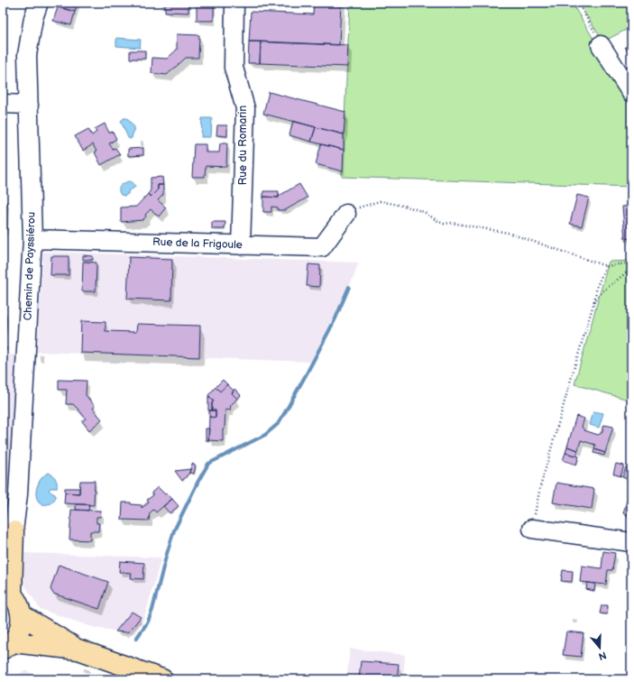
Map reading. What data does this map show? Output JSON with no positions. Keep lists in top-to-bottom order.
{
  "streets": {
    "main road": ["Chemin de Payssiérou"],
    "street": ["Rue du Romarin", "Rue de la Frigoule"]
  },
  "crossings": [
    ["Rue du Romarin", "Rue de la Frigoule"],
    ["Rue de la Frigoule", "Chemin de Payssiérou"]
  ],
  "north": "bottom"
}
